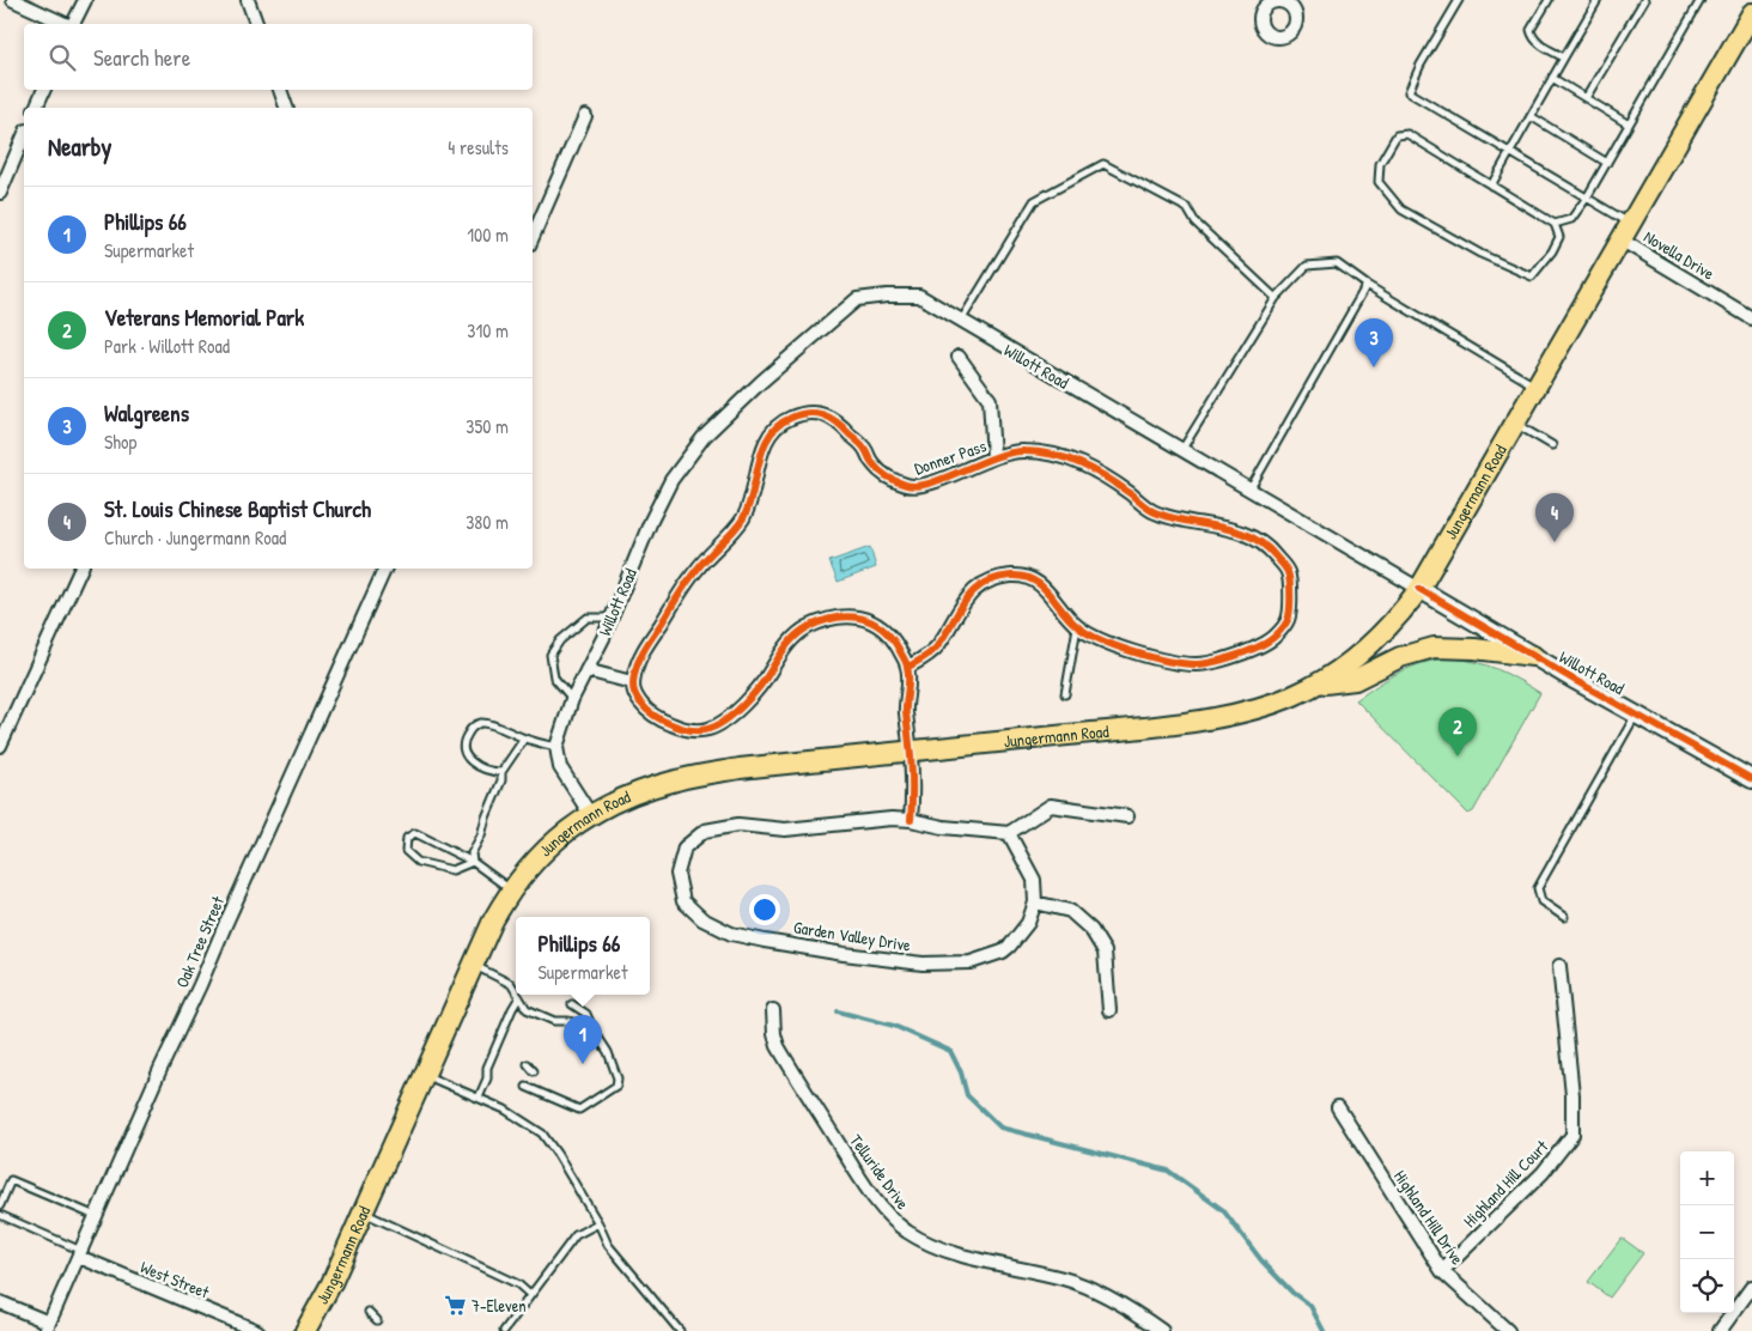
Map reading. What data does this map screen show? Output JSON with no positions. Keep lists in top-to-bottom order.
{
  "streets": {
    "main road": ["Willott Road", "Jungermann Road"],
    "street": [
      "Novella Drive",
      "Donner Pass",
      "Garden Valley Drive",
      "Oak Tree Street",
      "Telluride Drive",
      "Highland Hill Court",
      "Highland Hill Drive",
      "West Street"
    ]
  },
  "crossings": [
    ["Novella Drive", "Jungermann Road"],
    ["Willott Road", "Jungermann Road"],
    ["Oak Tree Street", "West Street"],
    ["Highland Hill Court", "Highland Hill Drive"]
  ],
  "places": {
    "supermarket": ["7-Eleven"]
  },
  "page": {
    "search": "Search here",
    "heading": ["Nearby", "4 results"],
    "list": [
      {
        "mark": "1",
        "name": "Phillips 66",
        "note": "Supermarket",
        "value": "100 m"
      },
      {
        "mark": "2",
        "name": "Veterans Memorial Park",
        "note": "Park · Willott Road",
        "value": "310 m"
      },
      {
        "mark": "3",
        "name": "Walgreens",
        "note": "Shop",
        "value": "350 m"
      },
      {
        "mark": "4",
        "name": "St. Louis Chinese Baptist Church",
        "note": "Church · Jungermann Road",
        "value": "380 m"
      }
    ],
    "pins": [
      "3",
      "4",
      "2",
      "1"
    ],
    "popup": ["Phillips 66", "Supermarket"],
    "map_buttons": ["+", "−"]
  }
}
